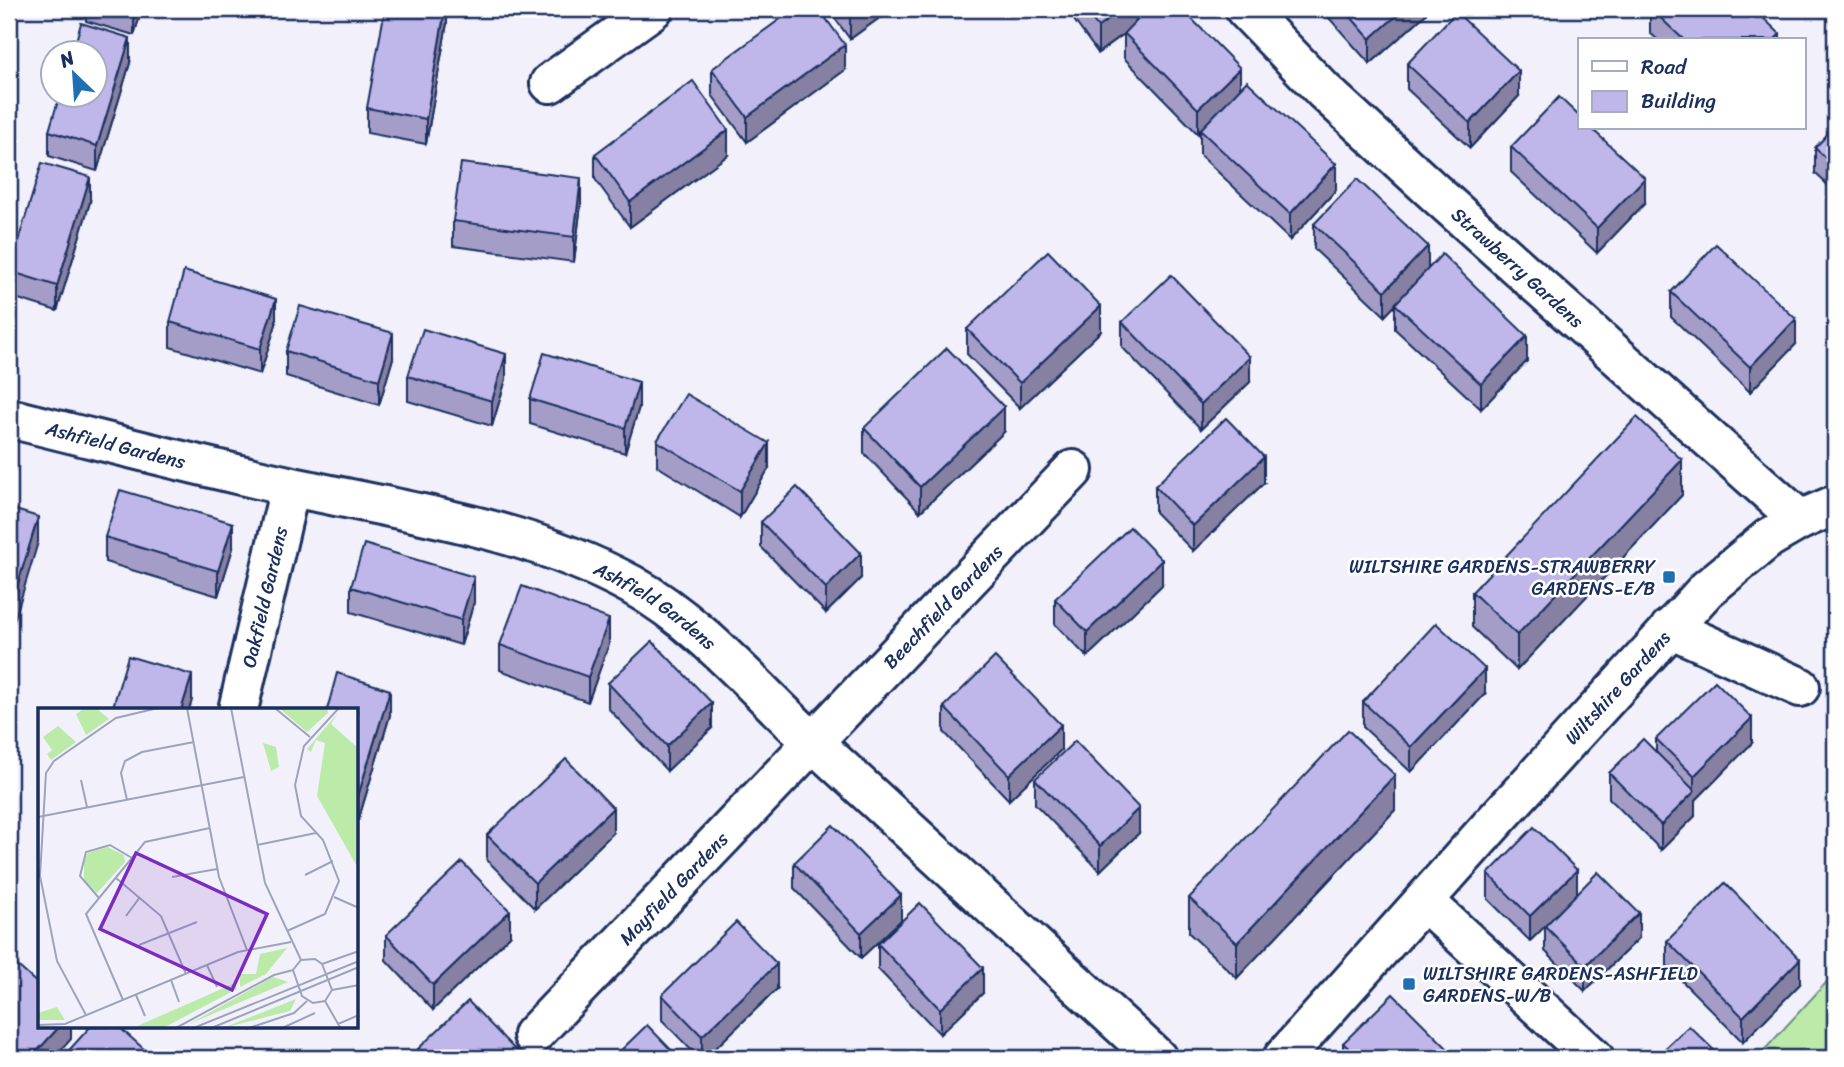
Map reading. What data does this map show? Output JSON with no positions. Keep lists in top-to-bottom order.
{
  "streets": {
    "street": [
      "Strawberry Gardens",
      "Ashfield Gardens",
      "Oakfield Gardens",
      "Beechfield Gardens",
      "Wiltshire Gardens",
      "Mayfield Gardens"
    ]
  },
  "crossings": [
    ["Strawberry Gardens", "Wiltshire Gardens"],
    ["Ashfield Gardens", "Oakfield Gardens"],
    ["Ashfield Gardens", "Beechfield Gardens"],
    ["Ashfield Gardens", "Mayfield Gardens"],
    ["Beechfield Gardens", "Mayfield Gardens"]
  ],
  "places": {
    "transit": ["WILTSHIRE GARDENS-STRAWBERRY GARDENS-E/B", "WILTSHIRE GARDENS-ASHFIELD GARDENS-W/B"]
  },
  "legend": ["Road", "Building"],
  "north": "top left"
}
